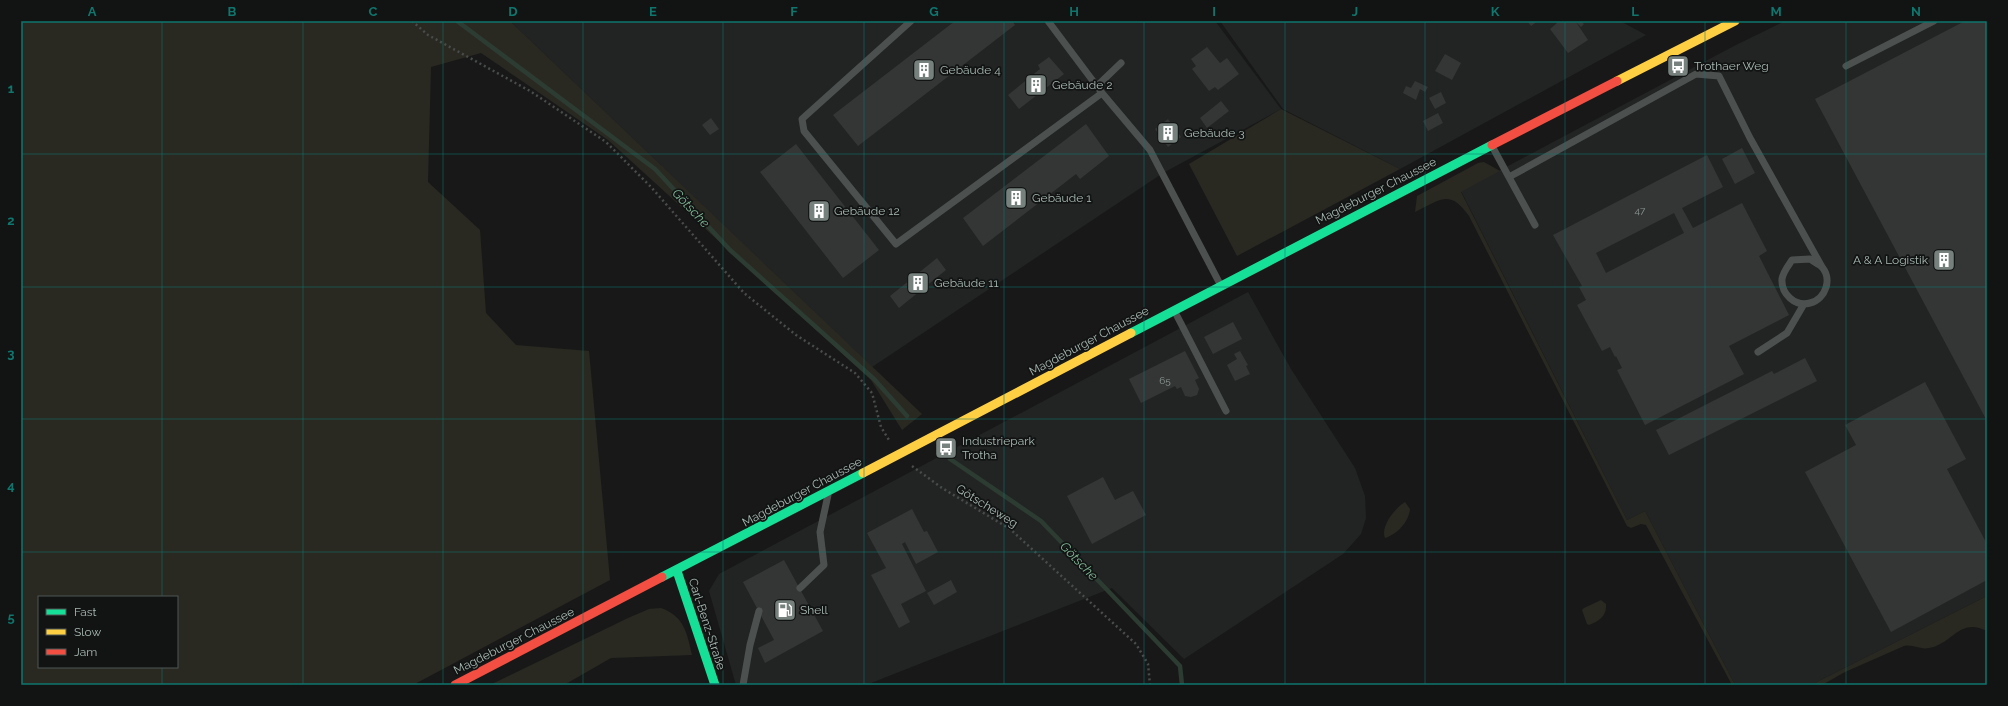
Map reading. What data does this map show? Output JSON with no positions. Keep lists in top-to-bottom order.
{
  "streets": {
    "main road": ["Magdeburger Chaussee", "Carl-Benz-Straße"],
    "path": ["Götscheweg"]
  },
  "crossings": [
    ["Magdeburger Chaussee", "Götscheweg"],
    ["Magdeburger Chaussee", "Carl-Benz-Straße"]
  ],
  "water": ["Götsche"],
  "places": {
    "bus stop": ["Trothaer Weg", "Industriepark Trotha"],
    "building": [
      "Gebäude 4",
      "Gebäude 2",
      "Gebäude 3",
      "Gebäude 1",
      "Gebäude 12",
      "A & A Logistik",
      "Gebäude 11"
    ],
    "fuel station": ["Shell"]
  },
  "house_numbers": ["47", "65"],
  "legend": ["Fast", "Slow", "Jam"],
  "grid": {
    "columns": [
      "A",
      "B",
      "C",
      "D",
      "E",
      "F",
      "G",
      "H",
      "I",
      "J",
      "K",
      "L",
      "M",
      "N"
    ],
    "rows": [
      "1",
      "2",
      "3",
      "4",
      "5"
    ]
  }
}
